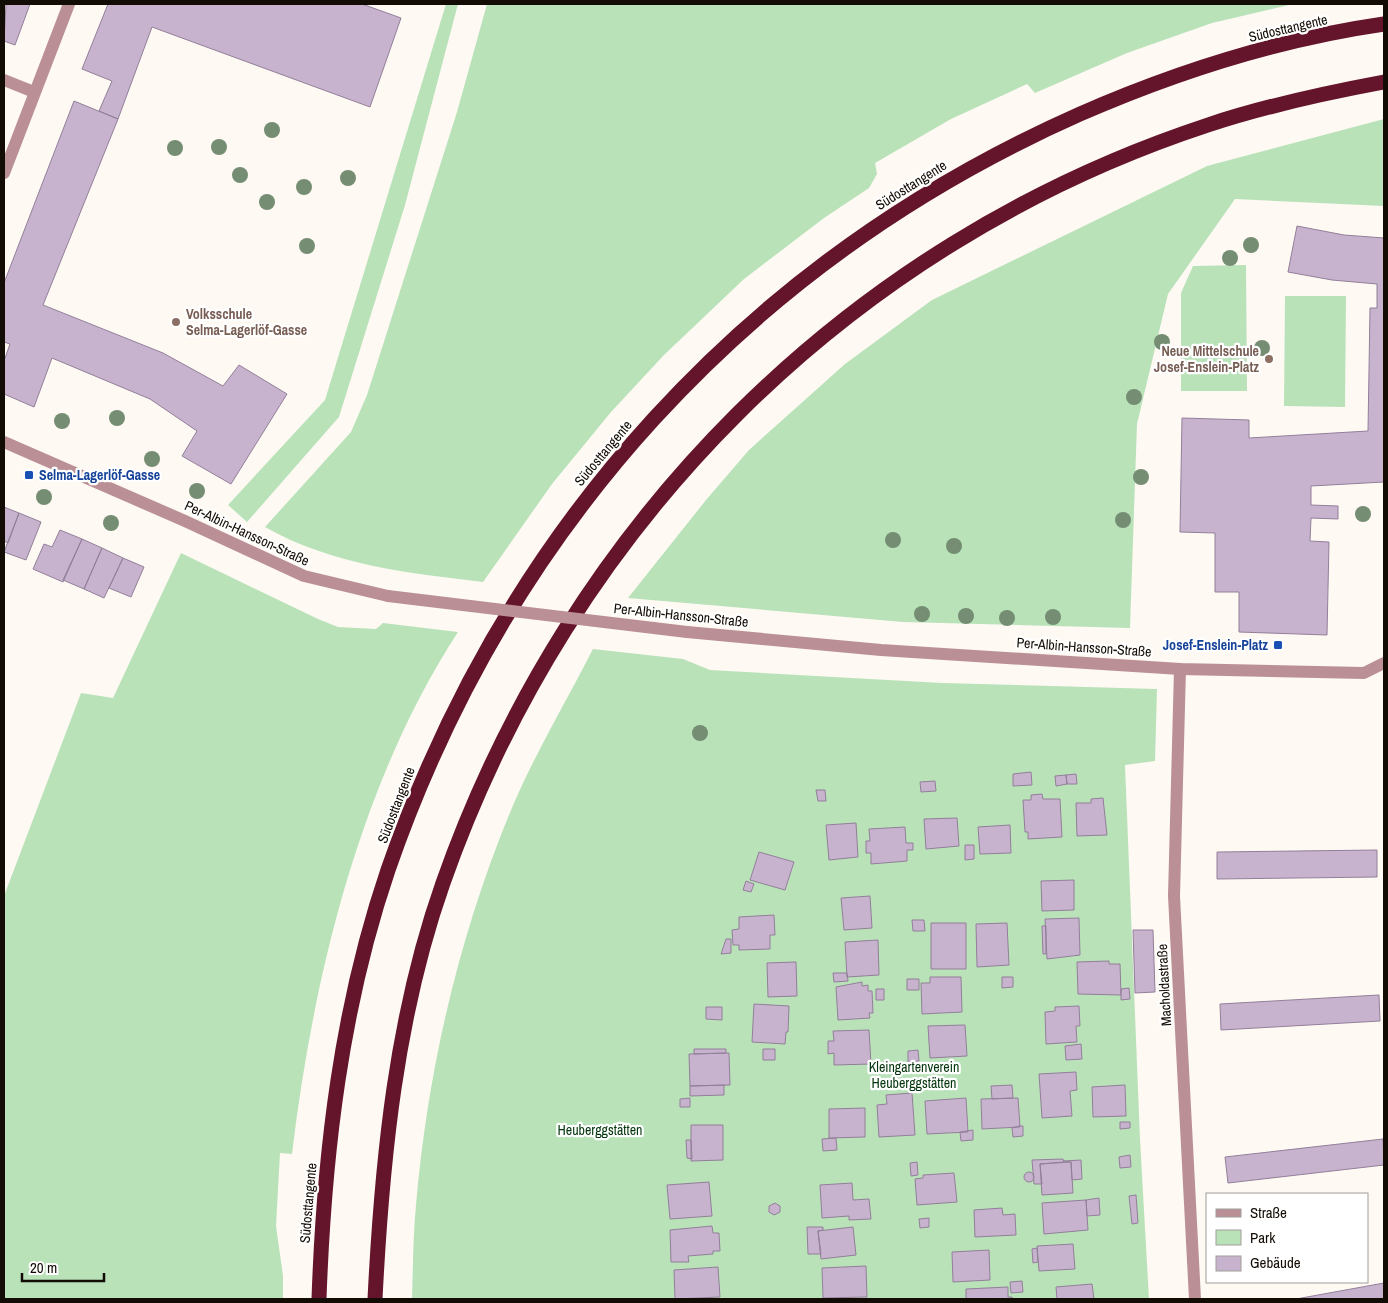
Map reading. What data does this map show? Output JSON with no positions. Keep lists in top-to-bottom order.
{
  "streets": {
    "highway": ["Südosttangente"],
    "street": ["Per-Albin-Hansson-Straße", "Macholdastraße"]
  },
  "crossings": [
    ["Per-Albin-Hansson-Straße", "Macholdastraße"]
  ],
  "parks": ["Kleingartenverein Heuberggstätten", "Heuberggstätten"],
  "places": {
    "other": ["Volksschule Selma-Lagerlöf-Gasse", "Neue Mittelschule Josef-Enslein-Platz"],
    "transit": ["Selma-Lagerlöf-Gasse", "Josef-Enslein-Platz"]
  },
  "legend": ["Straße", "Park", "Gebäude"],
  "scale_bar": "20 m"
}
